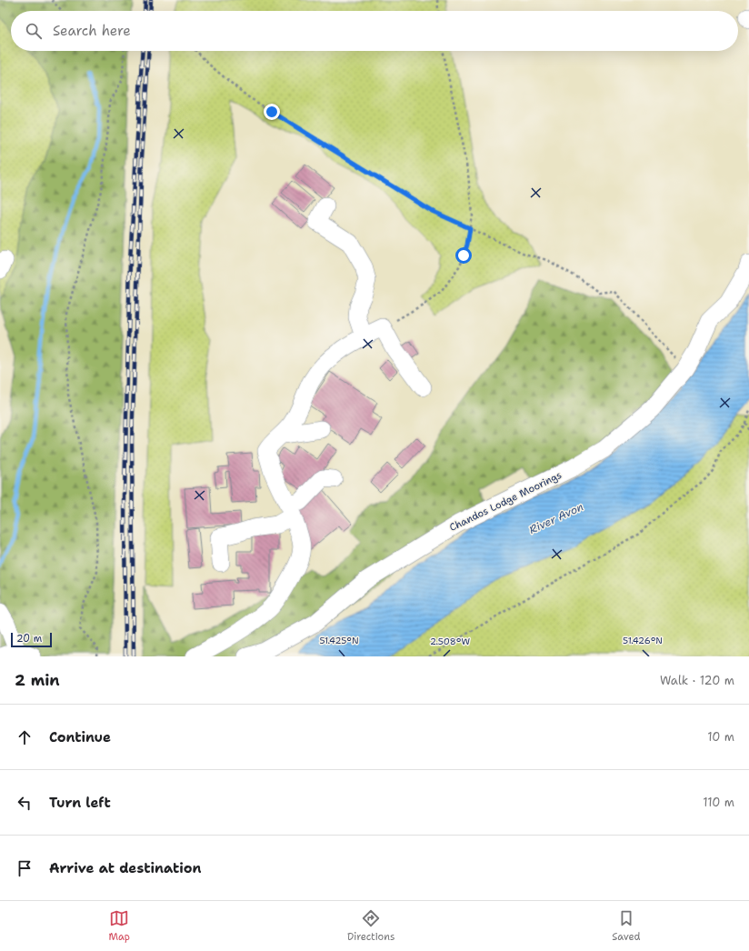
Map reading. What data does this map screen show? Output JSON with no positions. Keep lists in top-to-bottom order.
{
  "streets": {
    "street": ["Chandos Lodge Moorings"]
  },
  "water": ["River Avon"],
  "scale_bar": "20 m",
  "page": {
    "search": "Search here",
    "scale": "20 m",
    "heading": ["2 min", "Walk · 120 m"],
    "list": [
      ["Continue", "10 m"],
      ["Turn left", "110 m"],
      "Arrive at destination"
    ],
    "nav": ["Map", "Directions", "Saved"]
  },
  "coordinates": ["51.425°N", "51.426°N", "2.508°W"]
}
